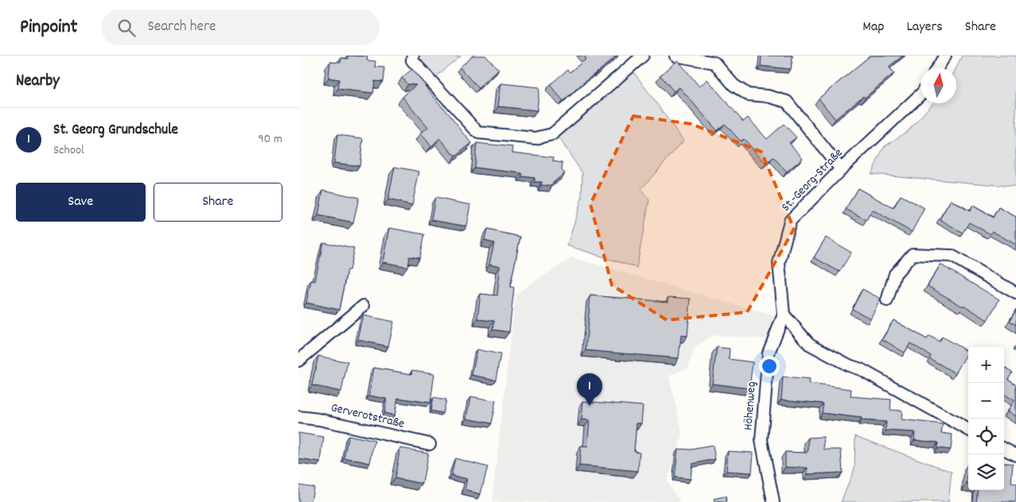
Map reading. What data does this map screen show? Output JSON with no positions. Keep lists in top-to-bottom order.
{
  "streets": {
    "street": ["St.-Georg-Straße", "Höhenweg", "Gerverotstraße"]
  },
  "crossings": [
    ["St.-Georg-Straße", "Höhenweg"]
  ],
  "north": "top",
  "page": {
    "header": "Pinpoint",
    "search": "Search here",
    "nav": ["Map", "Layers", "Share"],
    "heading": "Nearby",
    "list": [
      {
        "mark": "1",
        "name": "St. Georg Grundschule",
        "note": "School",
        "value": "90 m"
      }
    ],
    "buttons": ["Save", "Share"],
    "map_buttons": ["+", "−"],
    "pins": "1"
  }
}
